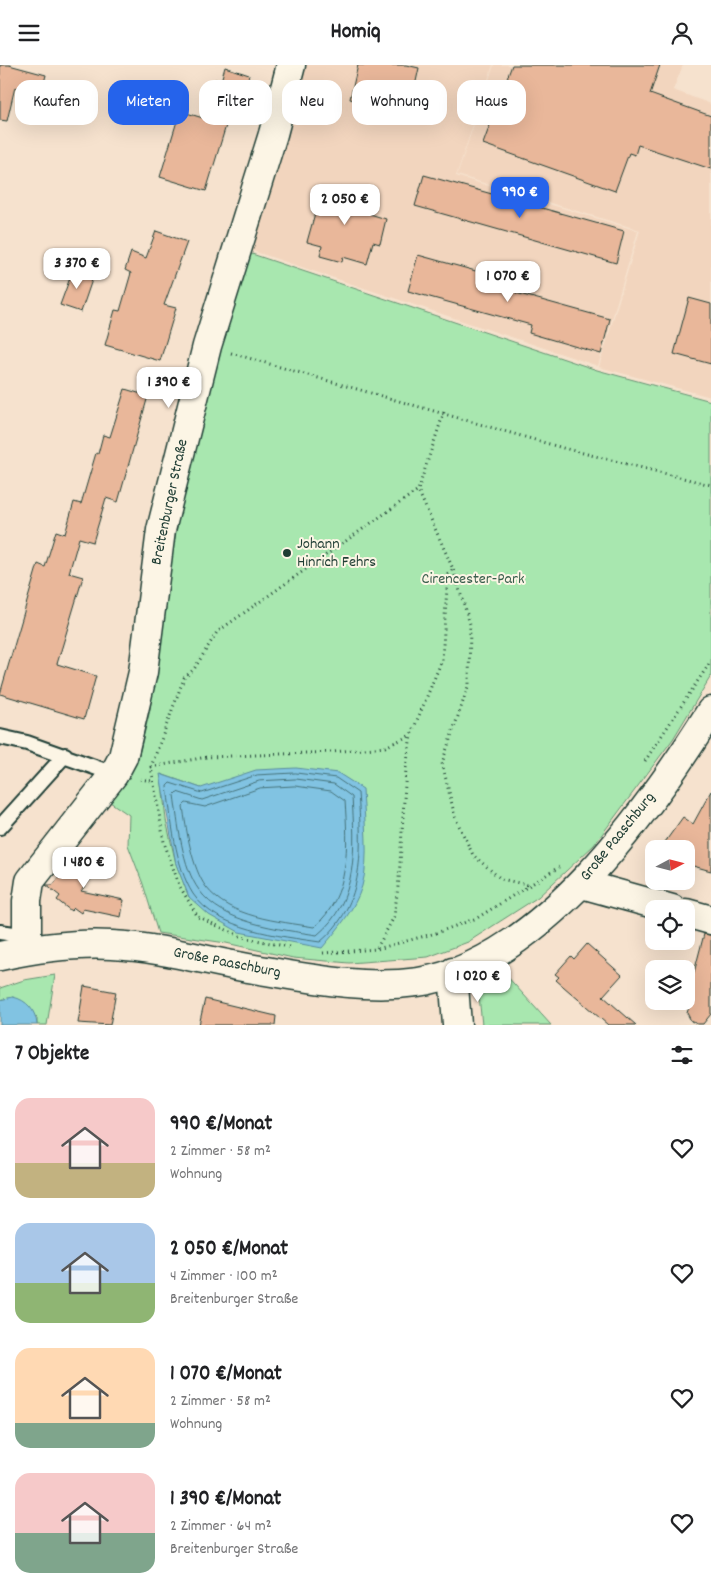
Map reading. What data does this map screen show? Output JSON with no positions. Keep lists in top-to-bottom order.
{
  "streets": {
    "street": ["Breitenburger Straße", "Große Paaschburg"]
  },
  "crossings": [
    ["Breitenburger Straße", "Große Paaschburg"]
  ],
  "parks": ["Cirencester-Park"],
  "places": ["Johann Hinrich Fehrs"],
  "north": "right",
  "page": {
    "header": "Homiq",
    "chip": [
      "Kaufen",
      "Mieten",
      "Filter",
      "Neu",
      "Wohnung",
      "Haus"
    ],
    "price": [
      "990 €",
      "2 050 €",
      "3 370 €",
      "1 070 €",
      "1 390 €",
      "1 480 €",
      "1 020 €"
    ],
    "heading": "7 Objekte",
    "list": [
      {
        "name": "990 €/Monat",
        "note": "2 Zimmer · 58 m² · Wohnung"
      },
      {
        "name": "2 050 €/Monat",
        "note": "4 Zimmer · 100 m² · Breitenburger Straße"
      },
      {
        "name": "1 070 €/Monat",
        "note": "2 Zimmer · 58 m² · Wohnung"
      },
      {
        "name": "1 390 €/Monat",
        "note": "2 Zimmer · 64 m² · Breitenburger Straße"
      }
    ]
  }
}
